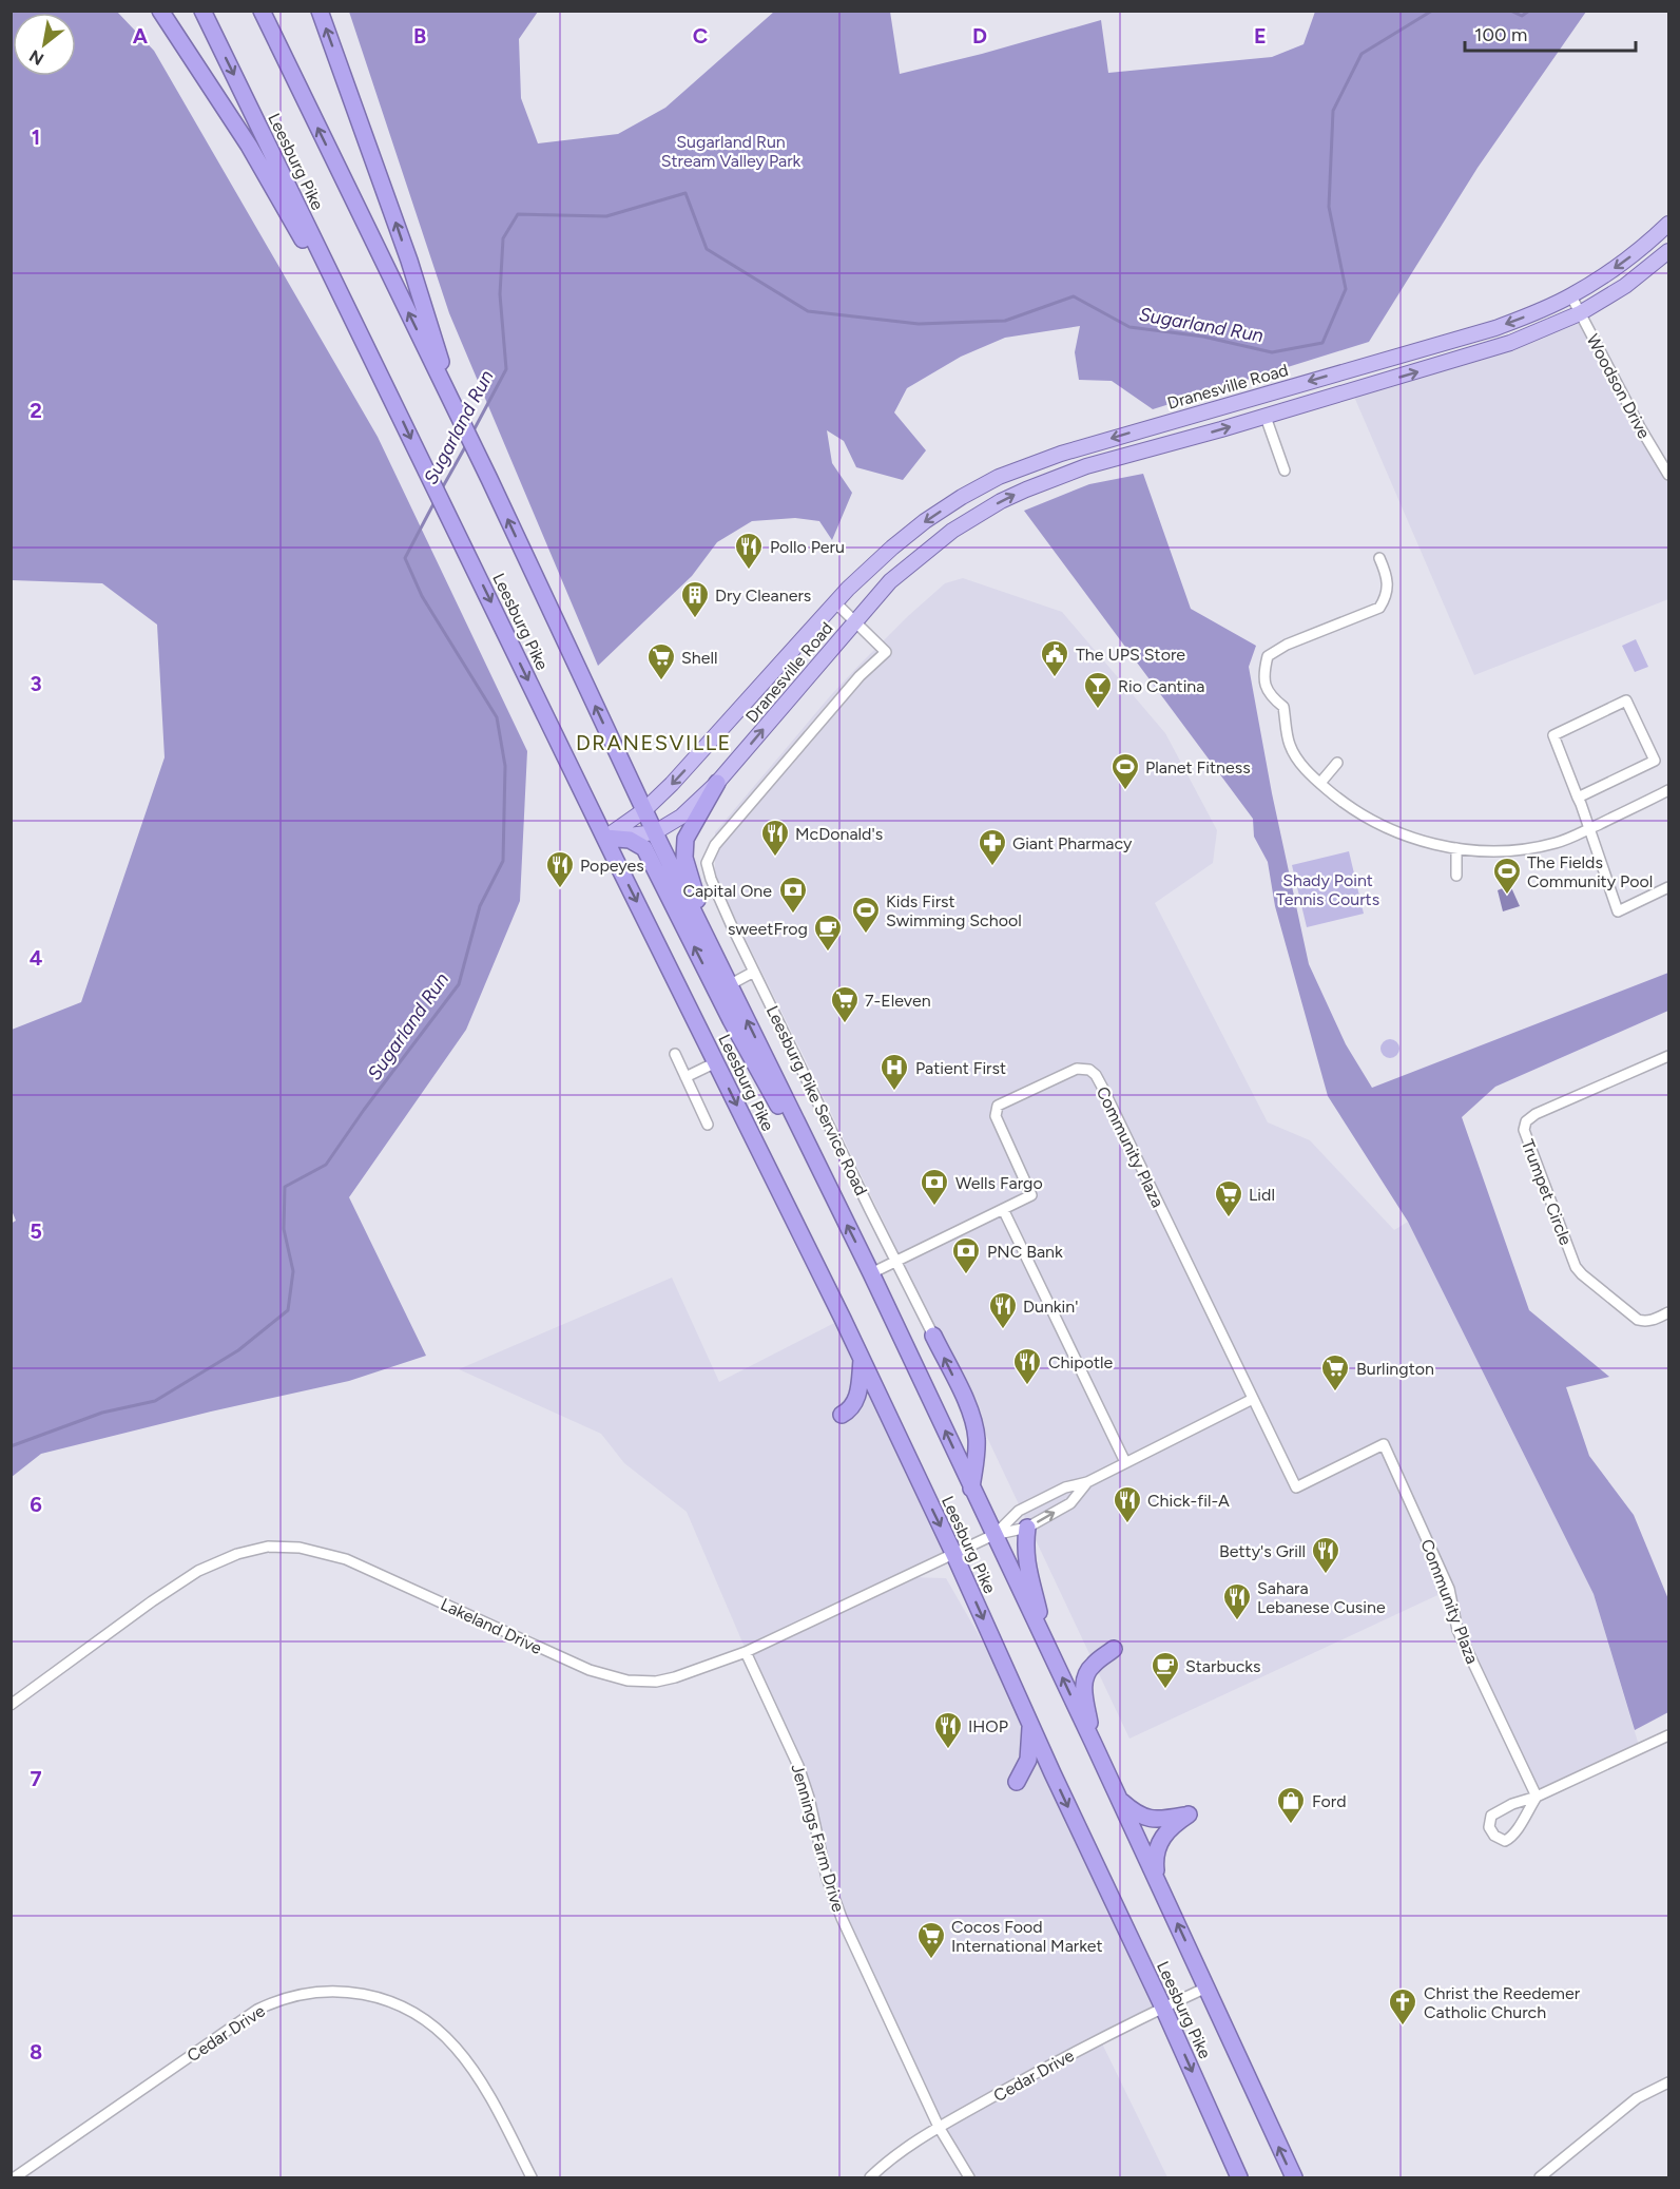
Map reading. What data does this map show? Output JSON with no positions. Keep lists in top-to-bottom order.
{
  "streets": {
    "highway": ["Leesburg Pike"],
    "main road": ["Dranesville Road"],
    "street": [
      "Woodson Drive",
      "Leesburg Pike Service Road",
      "Community Plaza",
      "Trumpet Circle",
      "Lakeland Drive",
      "Jennings Farm Drive",
      "Cedar Drive"
    ]
  },
  "crossings": [
    ["Leesburg Pike", "Dranesville Road"],
    ["Leesburg Pike", "Community Plaza"],
    ["Leesburg Pike", "Lakeland Drive"],
    ["Leesburg Pike", "Cedar Drive"],
    ["Dranesville Road", "Woodson Drive"],
    ["Dranesville Road", "Leesburg Pike Service Road"],
    ["Leesburg Pike Service Road", "Community Plaza"],
    ["Lakeland Drive", "Jennings Farm Drive"],
    ["Jennings Farm Drive", "Cedar Drive"]
  ],
  "districts": ["DRANESVILLE"],
  "water": ["Sugarland Run"],
  "parks": ["Sugarland Run Stream Valley Park", "Shady Point Tennis Courts"],
  "places": {
    "restaurant": [
      "Pollo Peru",
      "McDonald's",
      "Popeyes",
      "Dunkin'",
      "Chipotle",
      "Chick-fil-A",
      "Betty's Grill",
      "Sahara Lebanese Cusine",
      "IHOP"
    ],
    "building": ["Dry Cleaners"],
    "public building": ["The UPS Store"],
    "supermarket": [
      "Shell",
      "7-Eleven",
      "Lidl",
      "Burlington",
      "Cocos Food International Market"
    ],
    "bar": ["Rio Cantina"],
    "sports": ["Planet Fitness", "The Fields Community Pool", "Kids First Swimming School"],
    "pharmacy": ["Giant Pharmacy"],
    "bank": ["Capital One", "Wells Fargo", "PNC Bank"],
    "cafe": ["sweetFrog", "Starbucks"],
    "hospital": ["Patient First"],
    "shop": ["Ford"],
    "church": ["Christ the Reedemer Catholic Church"]
  },
  "scale_bar": "100 m",
  "north": "bottom left",
  "grid": {
    "columns": [
      "A",
      "B",
      "C",
      "D",
      "E"
    ],
    "rows": [
      "1",
      "2",
      "3",
      "4",
      "5",
      "6",
      "7",
      "8"
    ]
  }
}
